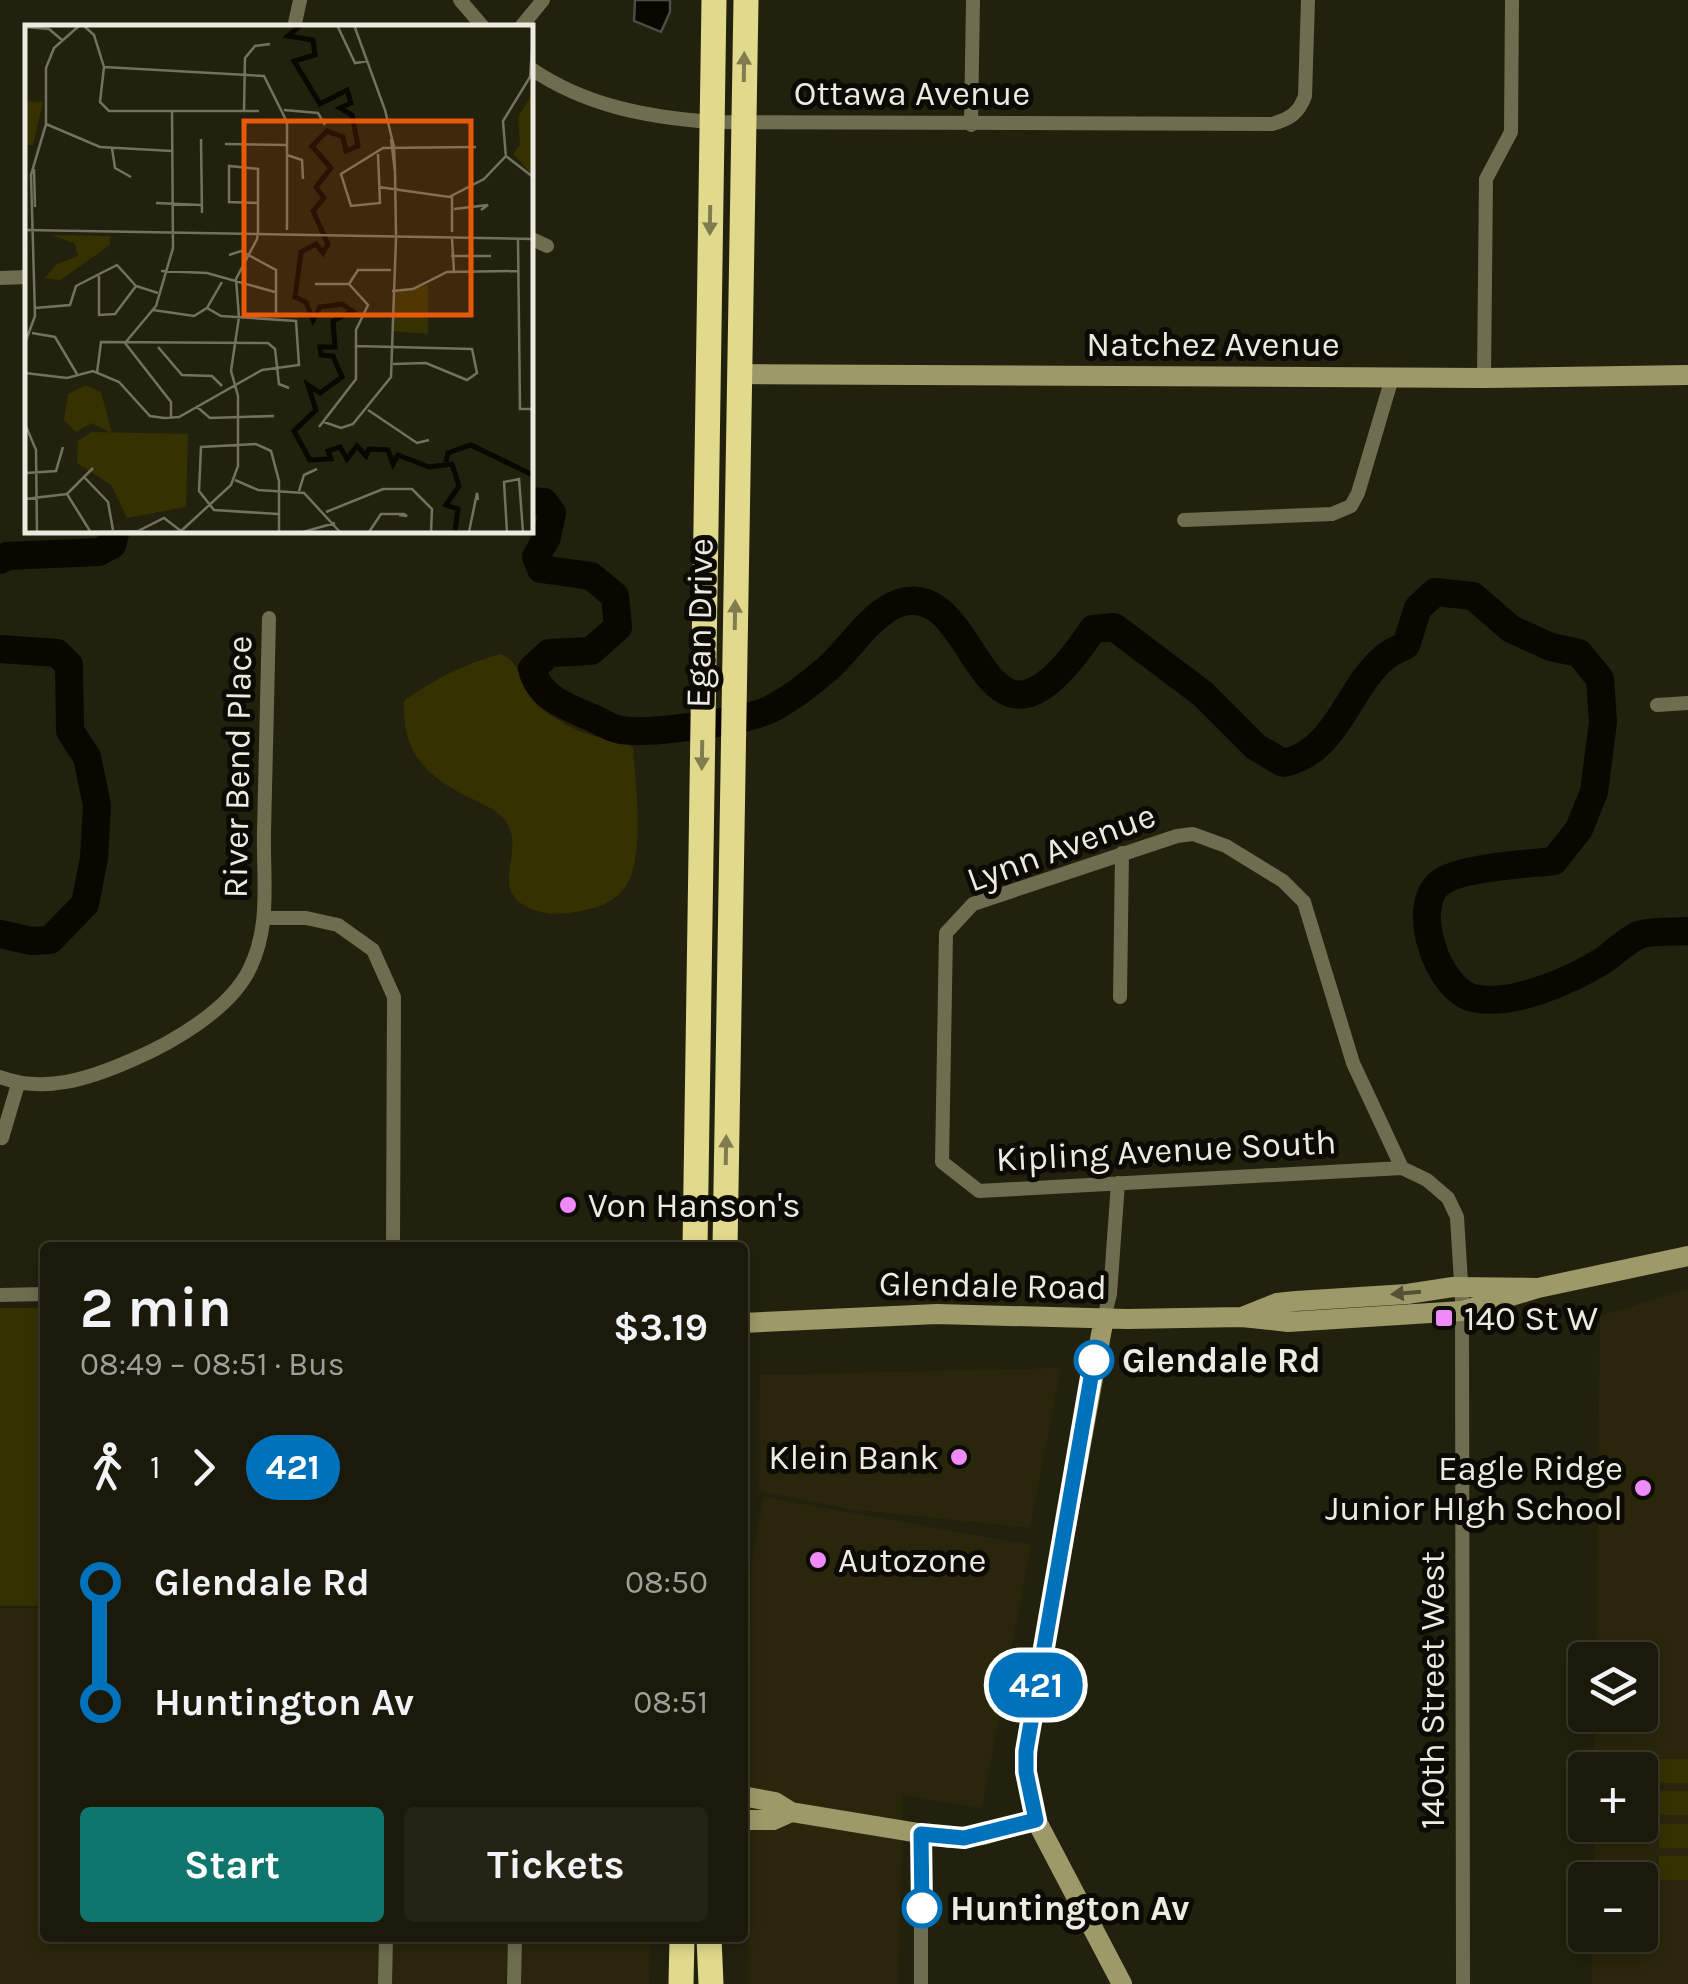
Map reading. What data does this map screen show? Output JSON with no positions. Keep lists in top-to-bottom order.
{
  "streets": {
    "highway": ["Egan Drive"],
    "street": [
      "Ottawa Avenue",
      "Natchez Avenue",
      "River Bend Place",
      "Lynn Avenue",
      "Kipling Avenue South",
      "Glendale Road",
      "140th Street West"
    ]
  },
  "crossings": [
    ["Ottawa Avenue", "Egan Drive"],
    ["Natchez Avenue", "Egan Drive"],
    ["Lynn Avenue", "Kipling Avenue South"],
    ["Lynn Avenue", "140th Street West"],
    ["Kipling Avenue South", "140th Street West"],
    ["Glendale Road", "140th Street West"]
  ],
  "places": {
    "other": [
      "Von Hanson's",
      "Glendale Rd",
      "Klein Bank",
      "Eagle Ridge Junior HIgh School",
      "Autozone",
      "Huntington Av"
    ],
    "transit": ["140 St W"]
  },
  "lines": ["bus line 421"],
  "page": {
    "on_map": "421",
    "heading": ["2 min", "08:49 – 08:51 · Bus", "$3.19"],
    "legs": ["1", "421"],
    "list": [
      {
        "name": "Glendale Rd",
        "value": "08:50"
      },
      {
        "name": "Huntington Av",
        "value": "08:51"
      }
    ],
    "map_buttons": ["+", "−"],
    "buttons": ["Start", "Tickets"]
  }
}
